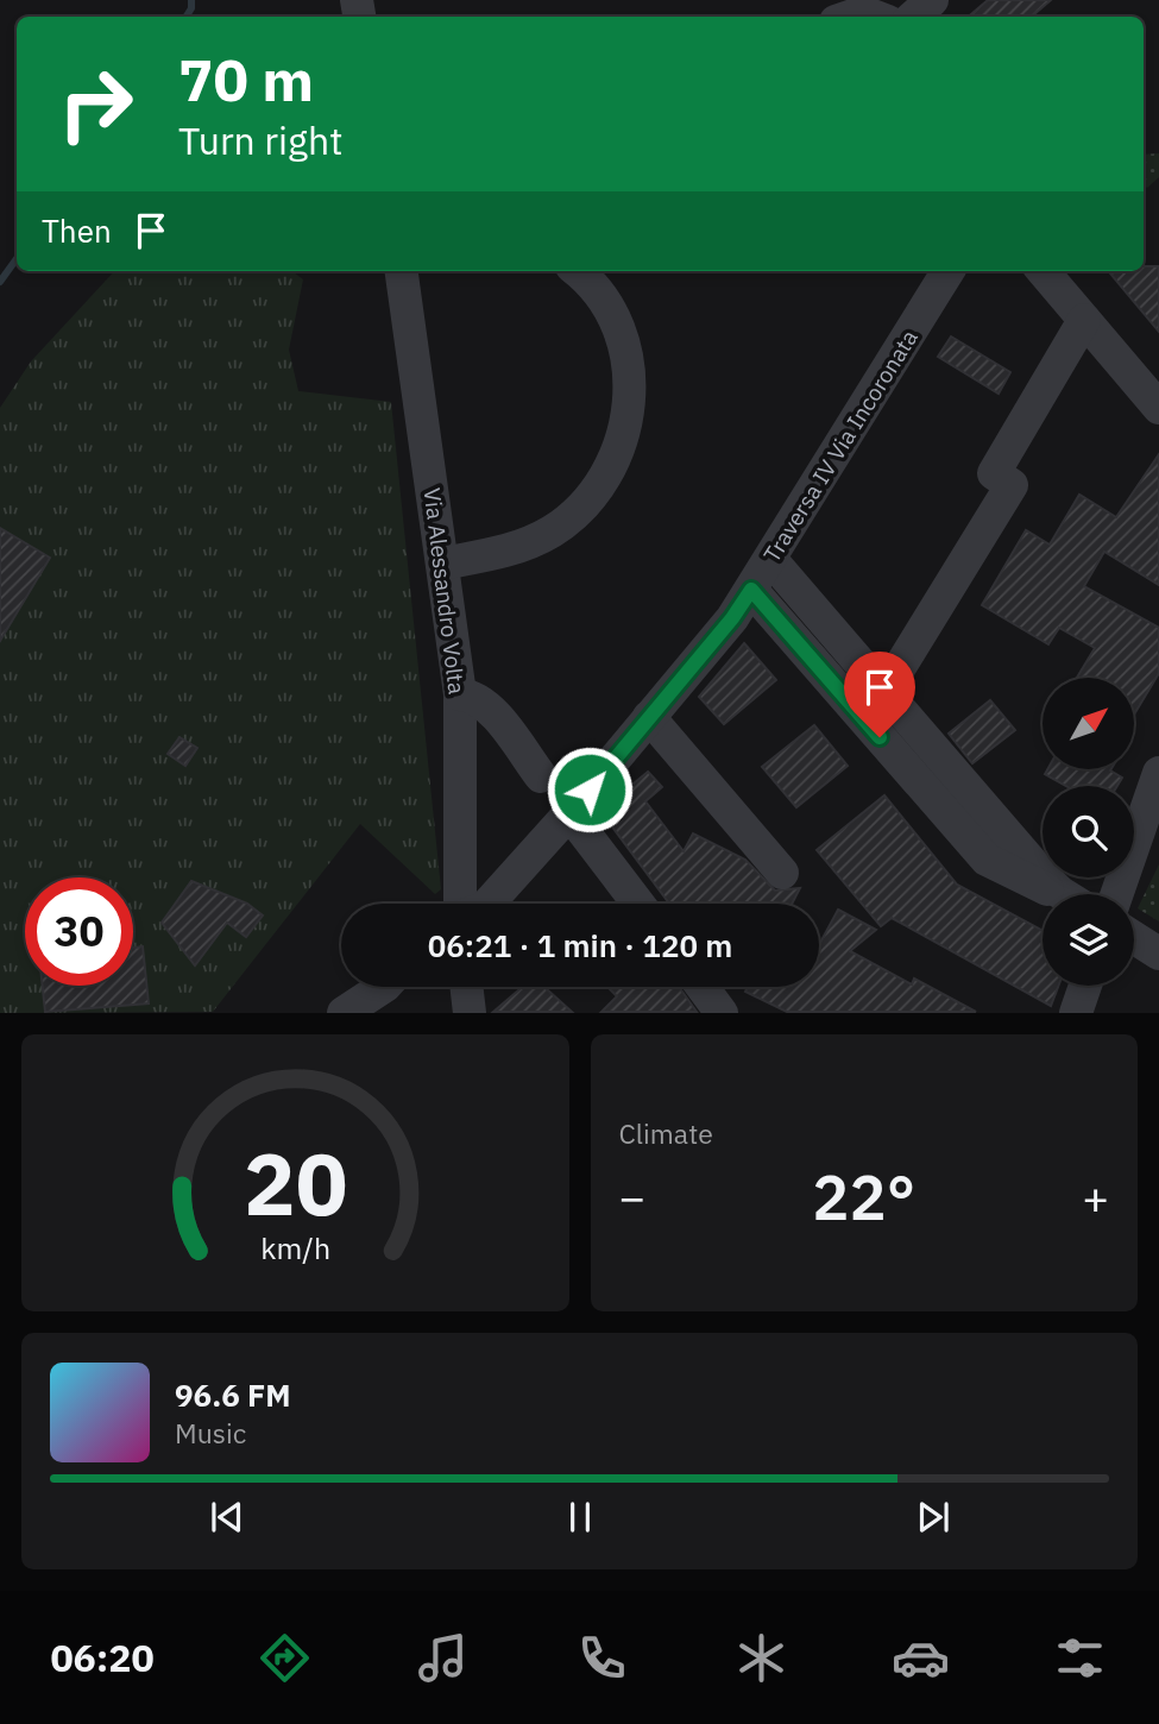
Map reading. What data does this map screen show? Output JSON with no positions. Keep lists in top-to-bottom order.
{
  "streets": {
    "street": ["Traversa IV Via Incoronata", "Via Alessandro Volta"]
  },
  "north": "top right",
  "page": {
    "turn": ["70 m", "Turn right"],
    "then": "Then",
    "limit": "30",
    "trip": "06:21 · 1 min · 120 m",
    "tile": "Climate",
    "heat": ["−", "22°", "+"],
    "song": ["96.6 FM", "Music"],
    "tabs": "06:20",
    "gauge": ["20", "km/h"]
  }
}
